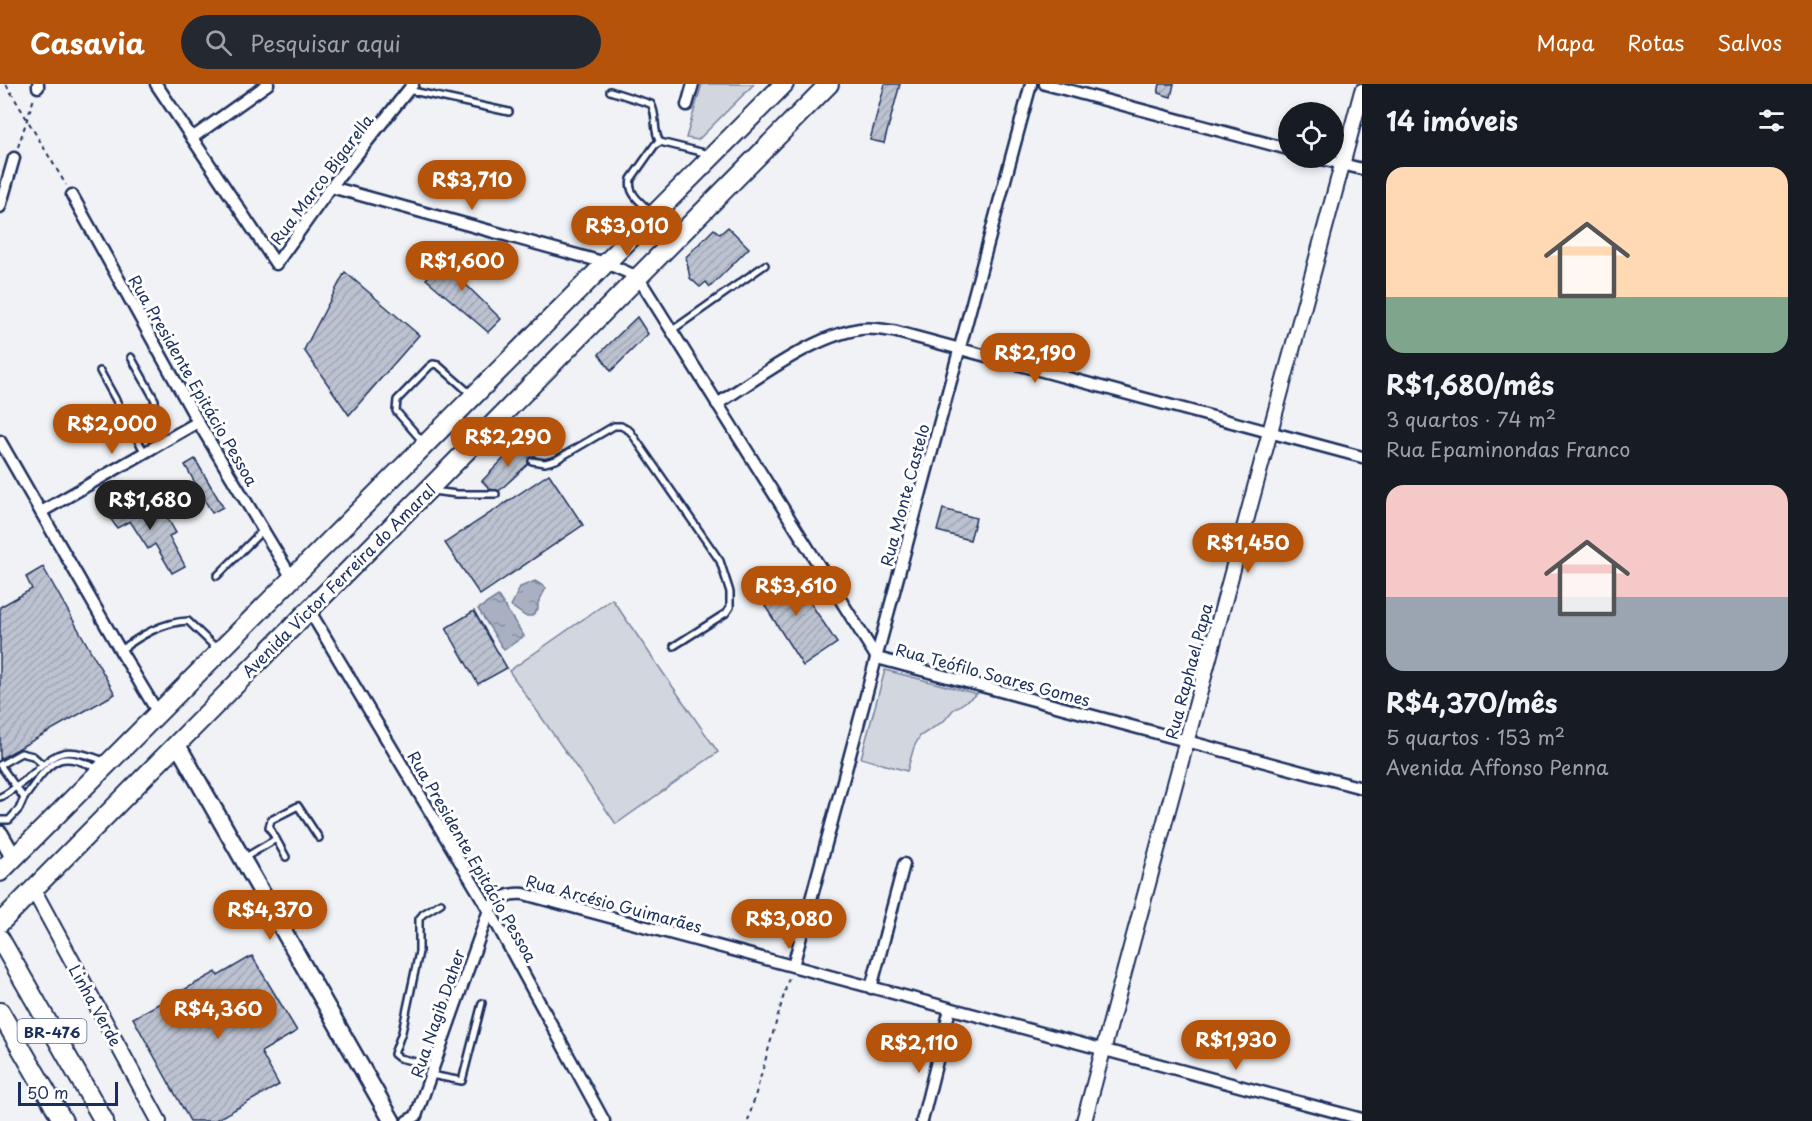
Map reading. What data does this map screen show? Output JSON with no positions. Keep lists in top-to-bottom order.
{
  "streets": {
    "highway": ["Avenida Victor Ferreira do Amaral", "BR-476"],
    "street": [
      "Rua Marco Bigarella",
      "Rua Presidente Epitácio Pessoa",
      "Rua Monte Castelo",
      "Rua Raphael Papa",
      "Rua Teófilo Soares Gomes",
      "Rua Arcésio Guimarães",
      "Linha Verde",
      "Rua Nagib Daher"
    ]
  },
  "crossings": [
    ["Rua Presidente Epitácio Pessoa", "Avenida Victor Ferreira do Amaral"],
    ["Rua Presidente Epitácio Pessoa", "Rua Arcésio Guimarães"],
    ["Rua Presidente Epitácio Pessoa", "Rua Nagib Daher"],
    ["Rua Monte Castelo", "Rua Teófilo Soares Gomes"],
    ["Rua Monte Castelo", "Rua Arcésio Guimarães"],
    ["Avenida Victor Ferreira do Amaral", "Rua Teófilo Soares Gomes"],
    ["Avenida Victor Ferreira do Amaral", "Linha Verde"],
    ["Rua Raphael Papa", "Rua Teófilo Soares Gomes"],
    ["Rua Raphael Papa", "Rua Arcésio Guimarães"],
    ["Rua Arcésio Guimarães", "Rua Nagib Daher"]
  ],
  "scale_bar": "50 m",
  "page": {
    "header": "Casavia",
    "search": "Pesquisar aqui",
    "nav": ["Mapa", "Rotas", "Salvos"],
    "heading": "14 imóveis",
    "list": [
      {
        "name": "R$1,680/mês",
        "note": "3 quartos · 74 m² · Rua Epaminondas Franco"
      },
      {
        "name": "R$4,370/mês",
        "note": "5 quartos · 153 m² · Avenida Affonso Penna"
      }
    ],
    "price": [
      "R$3,710",
      "R$3,010",
      "R$1,600",
      "R$2,190",
      "R$2,000",
      "R$2,290",
      "R$1,680",
      "R$1,450",
      "R$3,610",
      "R$4,370",
      "R$3,080",
      "R$4,360",
      "R$1,930",
      "R$2,110"
    ],
    "scale": "50 m"
  }
}
